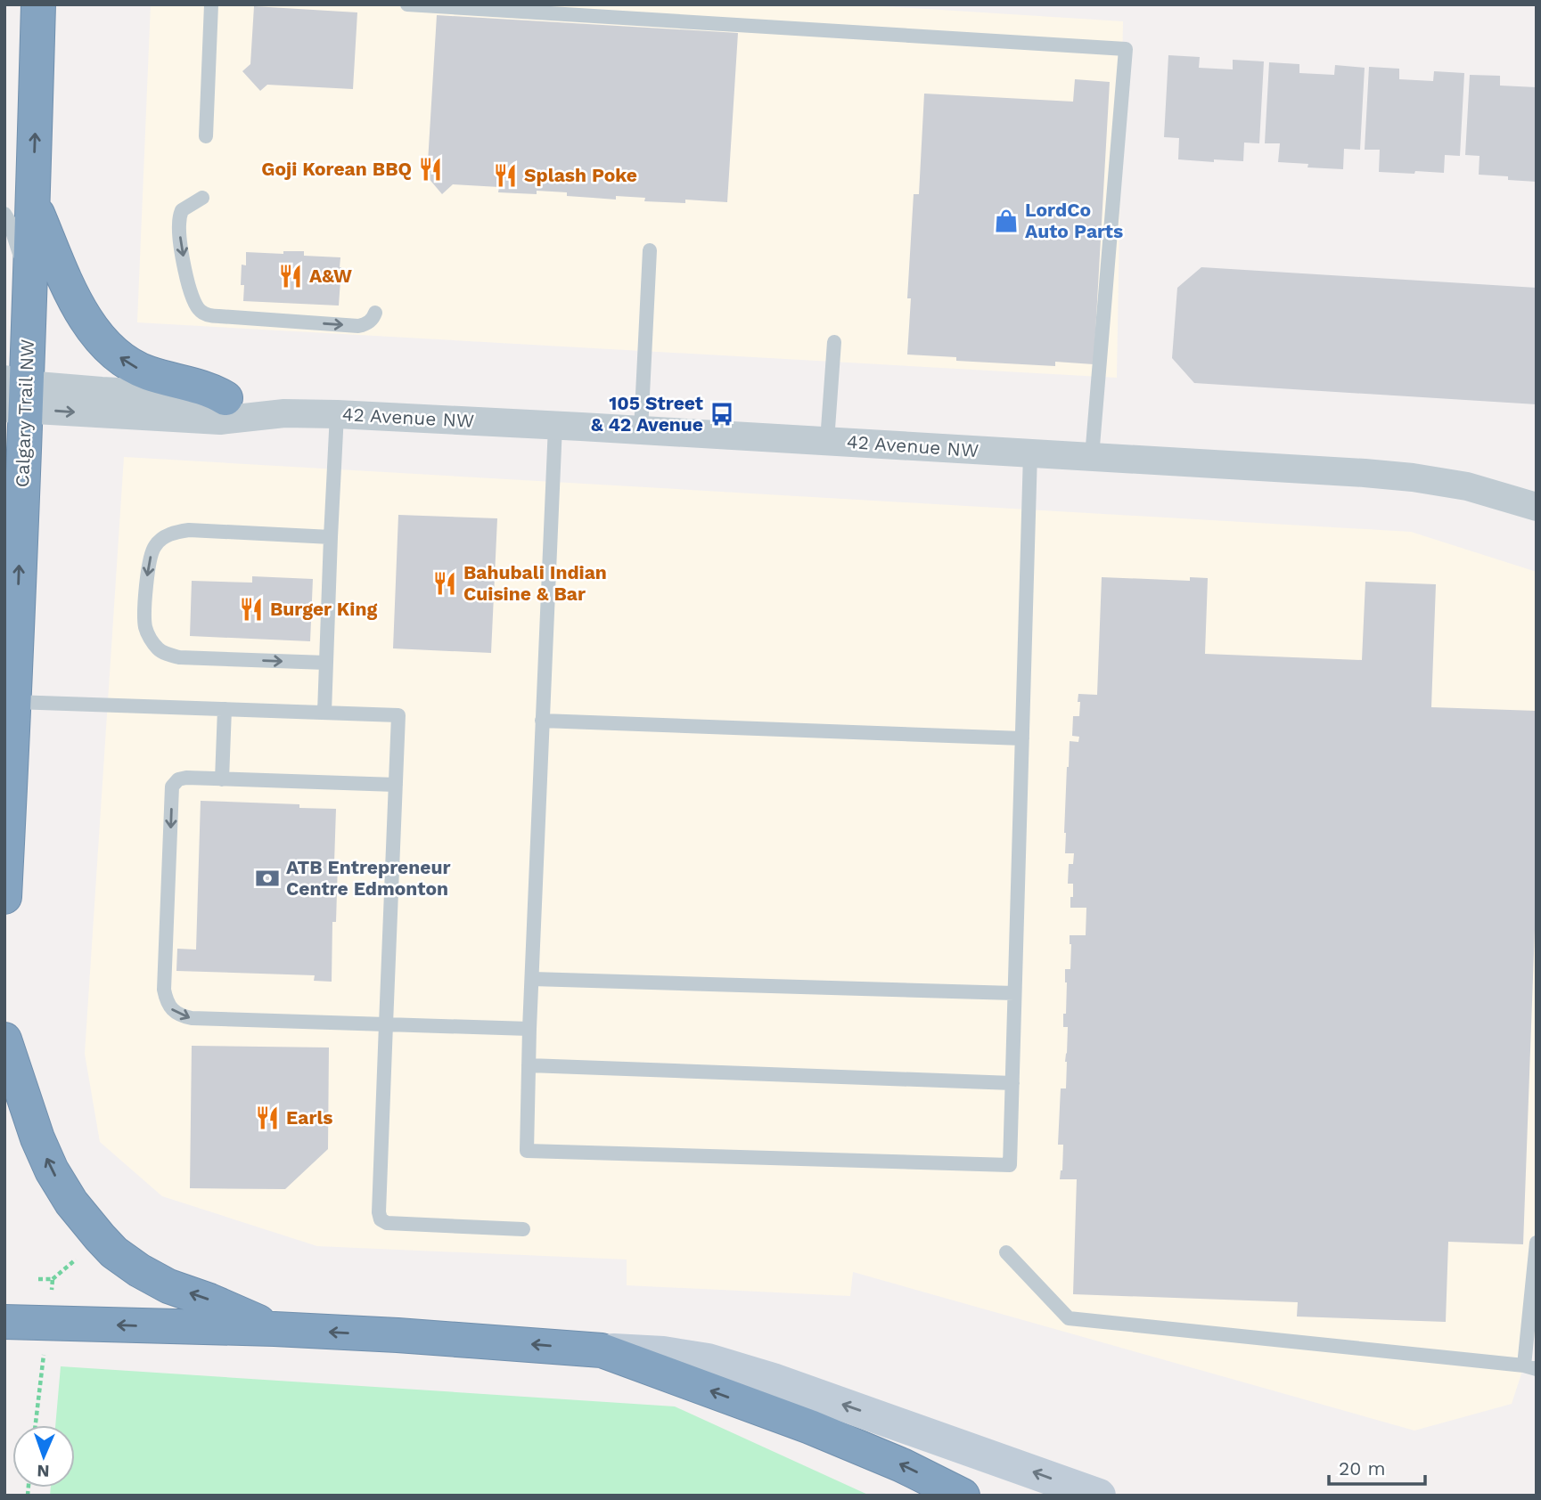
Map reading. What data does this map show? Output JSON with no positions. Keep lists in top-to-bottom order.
{
  "streets": {
    "highway": ["Calgary Trail NW"],
    "street": ["42 Avenue NW"]
  },
  "crossings": [
    ["Calgary Trail NW", "42 Avenue NW"]
  ],
  "one_way": ["Calgary Trail NW"],
  "places": {
    "restaurant": [
      "Goji Korean BBQ",
      "Splash Poke",
      "A&W",
      "Bahubali Indian Cuisine & Bar",
      "Burger King",
      "Earls"
    ],
    "shop": ["LordCo Auto Parts"],
    "bus stop": ["105 Street & 42 Avenue"],
    "bank": ["ATB Entrepreneur Centre Edmonton"]
  },
  "scale_bar": "20 m",
  "north": "bottom"
}
